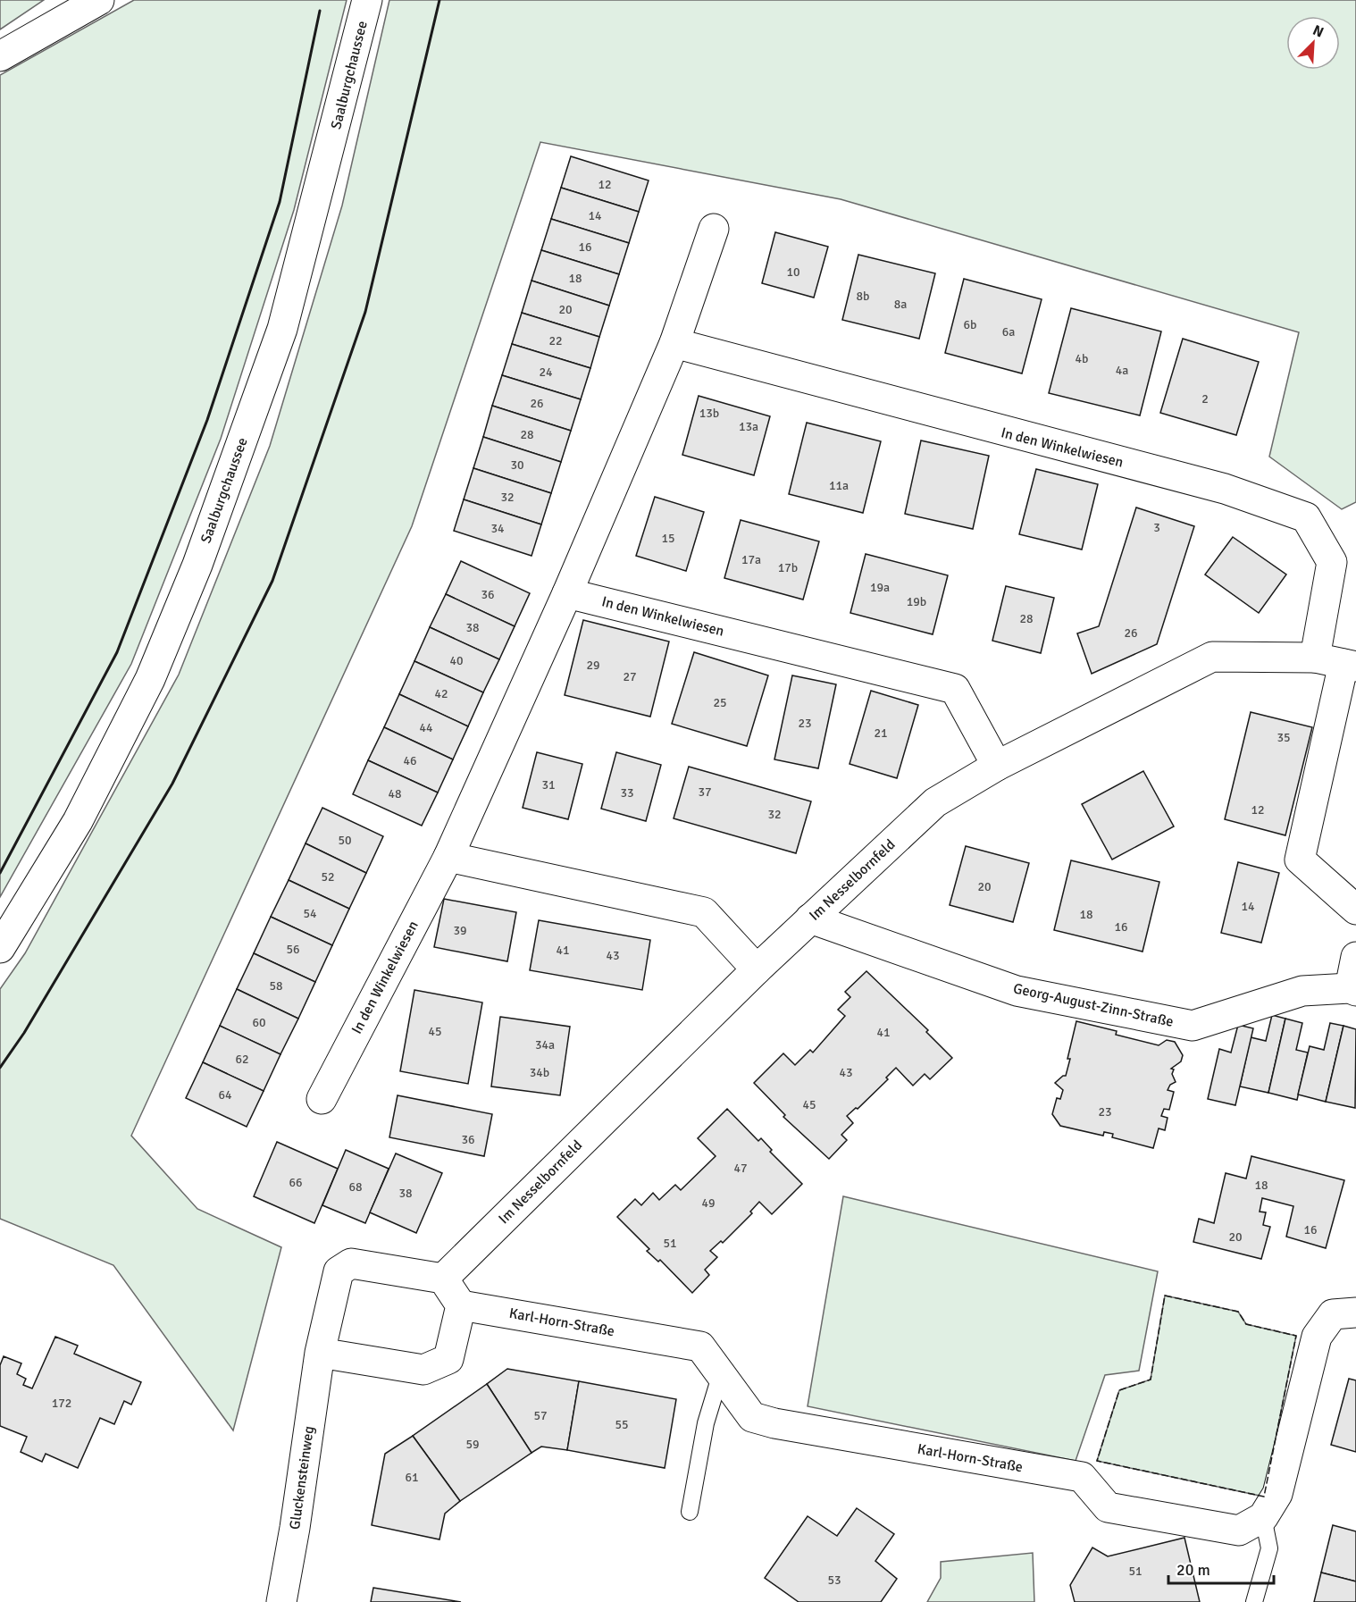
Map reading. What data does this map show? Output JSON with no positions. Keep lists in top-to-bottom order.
{
  "streets": {
    "street": [
      "Saalburgchaussee",
      "In den Winkelwiesen",
      "Im Nesselbornfeld",
      "Georg-August-Zinn-Straße",
      "Karl-Horn-Straße",
      "Gluckensteinweg"
    ]
  },
  "crossings": [
    ["In den Winkelwiesen", "Im Nesselbornfeld"],
    ["Im Nesselbornfeld", "Georg-August-Zinn-Straße"]
  ],
  "house_numbers": [
    "12",
    "14",
    "16",
    "10",
    "18",
    "8b",
    "8a",
    "20",
    "6b",
    "6a",
    "22",
    "4b",
    "4a",
    "24",
    "2",
    "26",
    "13b",
    "13a",
    "28",
    "30",
    "11a",
    "32",
    "3",
    "34",
    "15",
    "17a",
    "17b",
    "19a",
    "36",
    "19b",
    "28",
    "38",
    "26",
    "40",
    "29",
    "27",
    "42",
    "25",
    "23",
    "44",
    "21",
    "35",
    "46",
    "31",
    "37",
    "33",
    "48",
    "12",
    "32",
    "50",
    "52",
    "20",
    "14",
    "54",
    "18",
    "16",
    "39",
    "56",
    "41",
    "43",
    "58",
    "60",
    "45",
    "41",
    "34a",
    "62",
    "34b",
    "43",
    "64",
    "45",
    "23",
    "36",
    "47",
    "66",
    "18",
    "68",
    "38",
    "49",
    "16",
    "20",
    "51",
    "172",
    "57",
    "55",
    "59",
    "61",
    "51",
    "53"
  ],
  "scale_bar": "20 m",
  "north": "top right"
}
